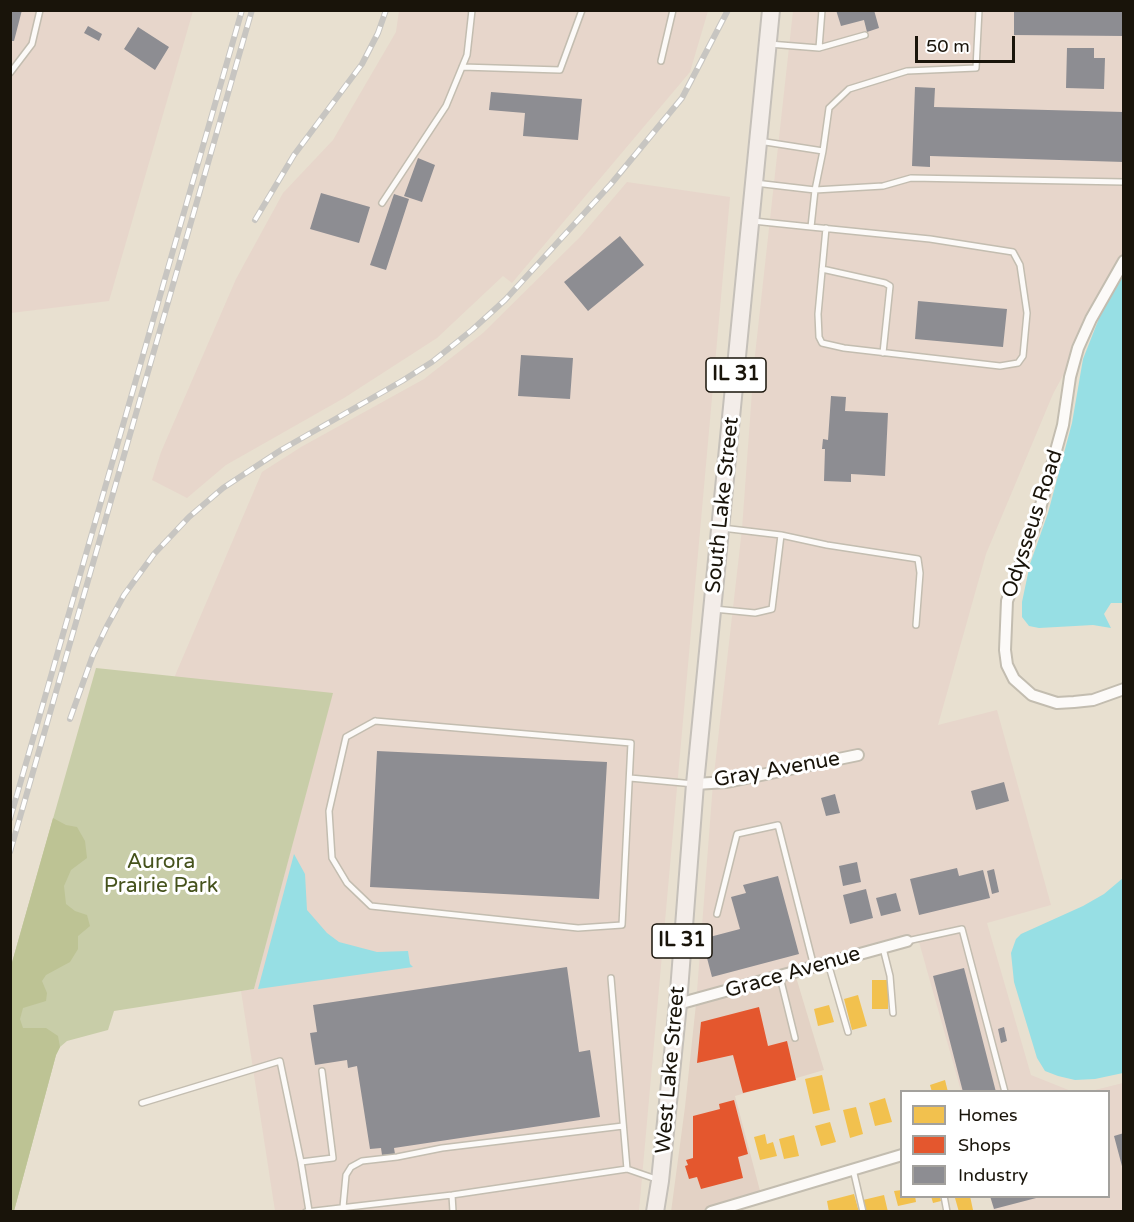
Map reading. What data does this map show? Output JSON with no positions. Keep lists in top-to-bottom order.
{
  "streets": {
    "main road": ["IL 31", "South Lake Street", "West Lake Street"],
    "street": ["Odysseus Road", "Gray Avenue", "Grace Avenue"]
  },
  "crossings": [
    ["South Lake Street", "Gray Avenue"],
    ["South Lake Street", "West Lake Street"],
    ["Gray Avenue", "West Lake Street"],
    ["Grace Avenue", "West Lake Street"]
  ],
  "parks": ["Aurora Prairie Park"],
  "legend": ["Homes", "Shops", "Industry"],
  "scale_bar": "50 m"
}
